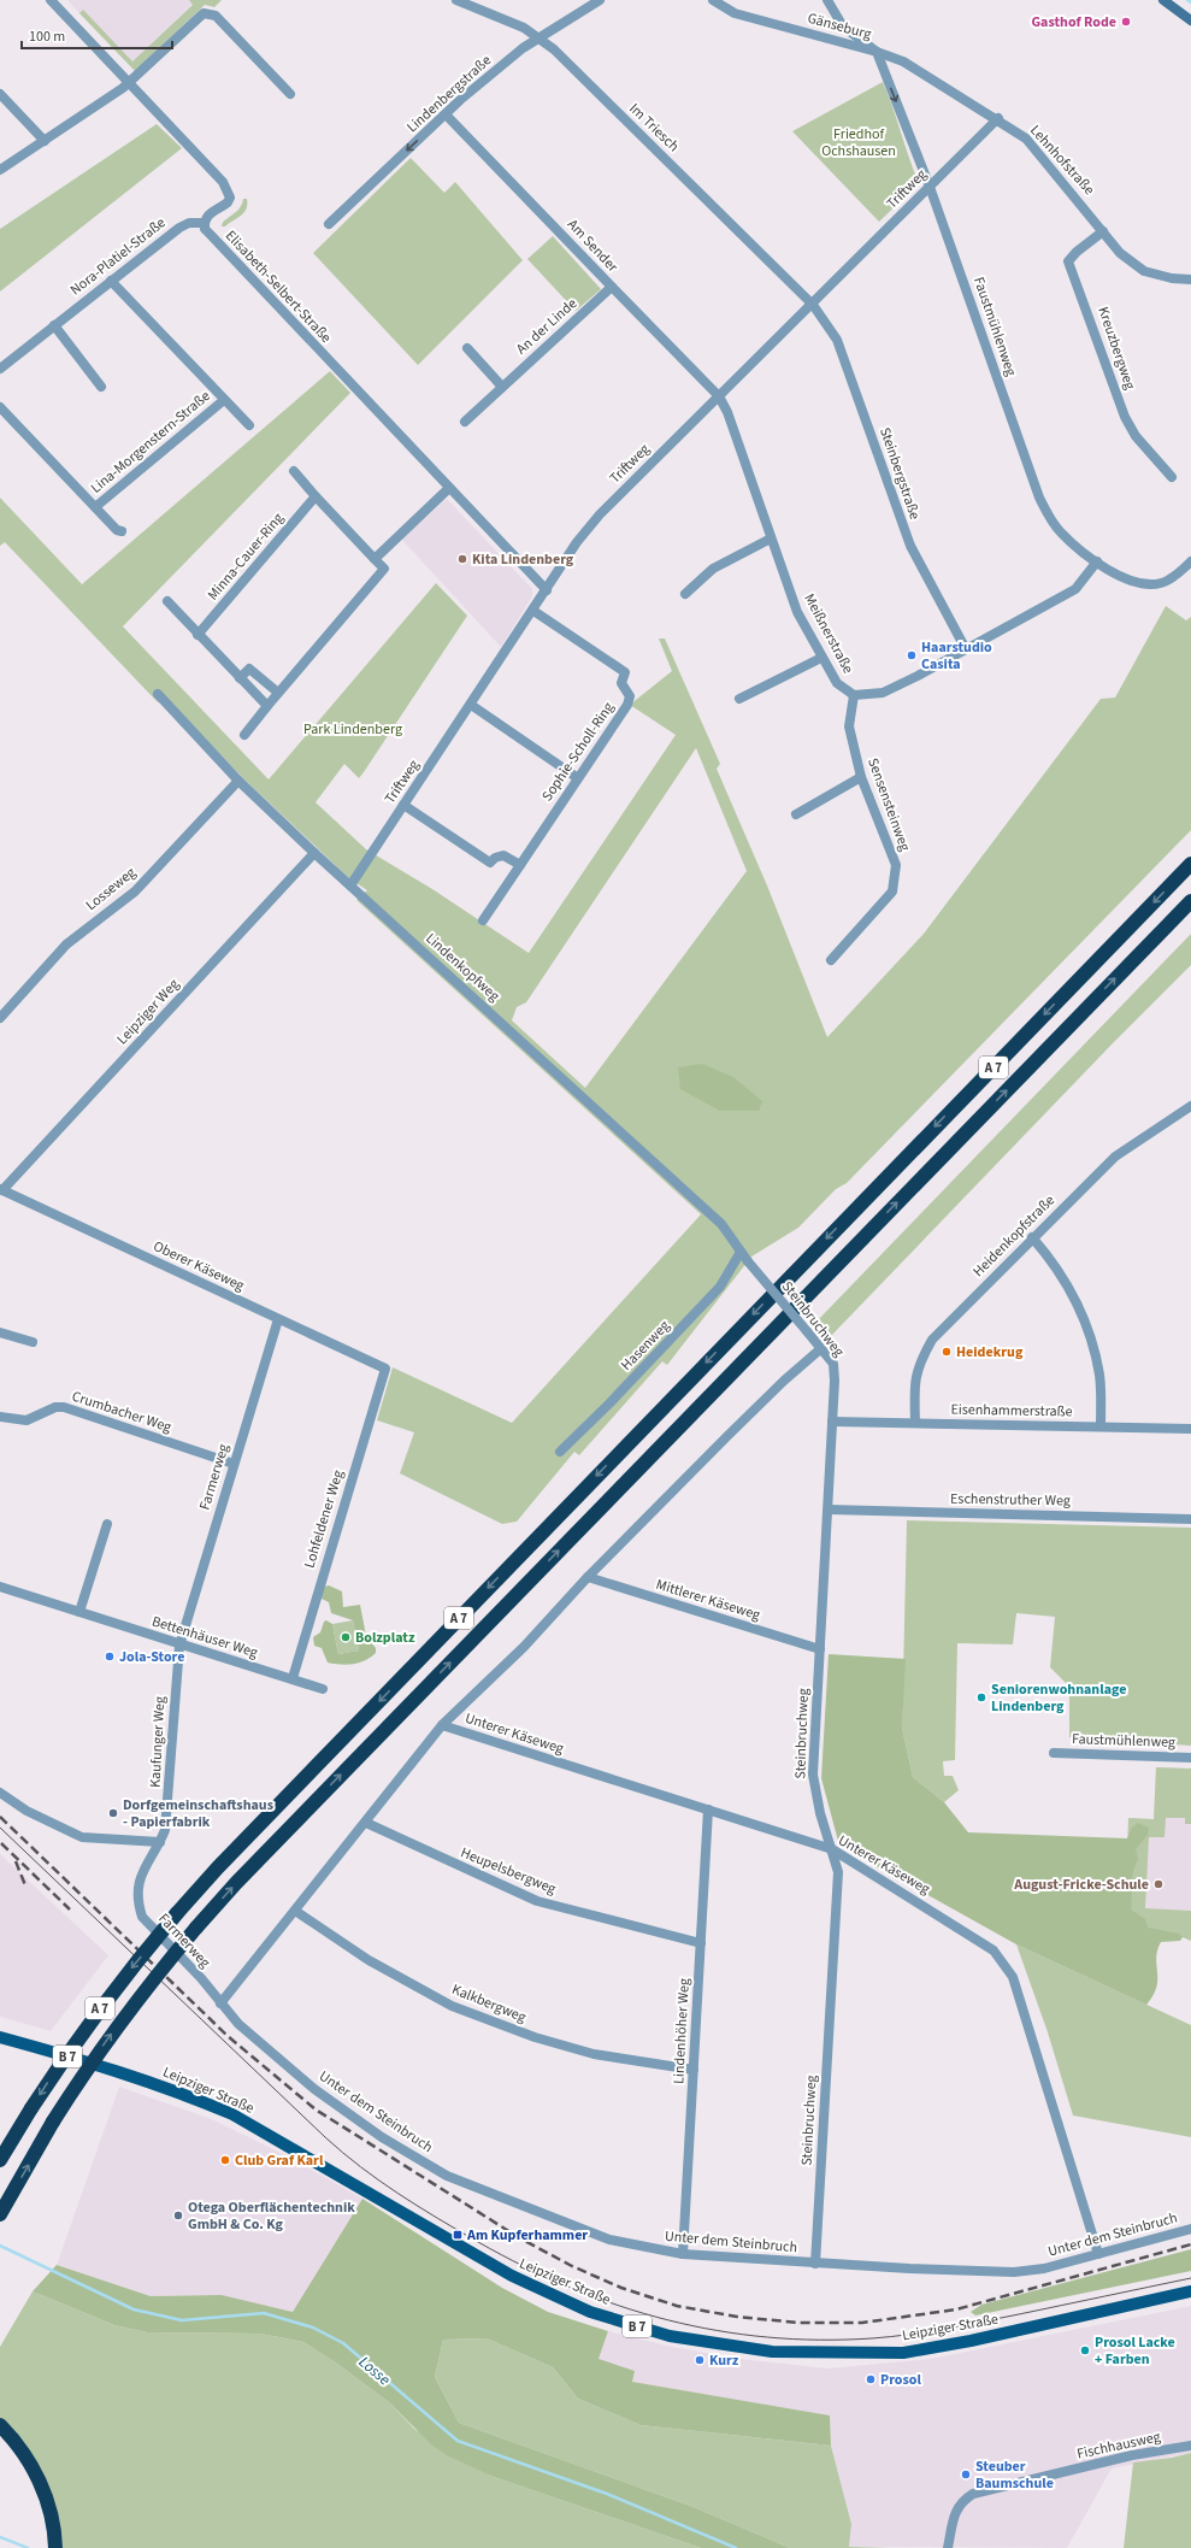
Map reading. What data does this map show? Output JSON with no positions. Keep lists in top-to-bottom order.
{
  "streets": {
    "highway": ["A 7"],
    "main road": ["B 7", "Leipziger Straße"],
    "street": [
      "Gänseburg",
      "Lindenbergstraße",
      "Im Triesch",
      "Lehnhofstraße",
      "Triftweg",
      "Am Sender",
      "Nora-Platiel-Straße",
      "Elisabeth-Selbert-Straße",
      "An der Linde",
      "Faustmühlenweg",
      "Kreuzbergweg",
      "Lina-Morgenstern-Straße",
      "Steinbergstraße",
      "Minna-Cauer-Ring",
      "Meißnerstraße",
      "Sophie-Scholl-Ring",
      "Sensensteinweg",
      "Losseweg",
      "Lindenkopfweg",
      "Leipziger Weg",
      "Heidenkopfstraße",
      "Oberer Käseweg",
      "Steinbruchweg",
      "Hasenweg",
      "Eisenhammerstraße",
      "Crumbacher Weg",
      "Farmerweg",
      "Eschenstruther Weg",
      "Lohfeldener Weg",
      "Mittlerer Käseweg",
      "Bettenhäuser Weg",
      "Unterer Käseweg",
      "Kaufunger Weg",
      "Heupelsbergweg",
      "Kalkbergweg",
      "Lindenhöher Weg",
      "Unter dem Steinbruch",
      "Fischhausweg"
    ]
  },
  "crossings": [
    ["Gänseburg", "Lehnhofstraße"],
    ["Gänseburg", "Faustmühlenweg"],
    ["Lindenbergstraße", "Im Triesch"],
    ["Lindenbergstraße", "Am Sender"],
    ["Im Triesch", "Triftweg"],
    ["Im Triesch", "Steinbergstraße"],
    ["Lehnhofstraße", "Triftweg"],
    ["Lehnhofstraße", "Faustmühlenweg"],
    ["Lehnhofstraße", "Kreuzbergweg"],
    ["Triftweg", "Am Sender"],
    ["Triftweg", "Elisabeth-Selbert-Straße"],
    ["Triftweg", "Faustmühlenweg"],
    ["Triftweg", "Steinbergstraße"],
    ["Triftweg", "Meißnerstraße"],
    ["Triftweg", "Sophie-Scholl-Ring"],
    ["Triftweg", "Lindenkopfweg"],
    ["Am Sender", "An der Linde"],
    ["Am Sender", "Meißnerstraße"],
    ["Nora-Platiel-Straße", "Elisabeth-Selbert-Straße"],
    ["Nora-Platiel-Straße", "Lina-Morgenstern-Straße"],
    ["Meißnerstraße", "Sensensteinweg"],
    ["Losseweg", "Lindenkopfweg"],
    ["Lindenkopfweg", "Leipziger Weg"],
    ["Lindenkopfweg", "Steinbruchweg"],
    ["Lindenkopfweg", "Hasenweg"],
    ["Leipziger Weg", "Oberer Käseweg"],
    ["Heidenkopfstraße", "Eisenhammerstraße"],
    ["Oberer Käseweg", "Farmerweg"],
    ["Oberer Käseweg", "Lohfeldener Weg"],
    ["Steinbruchweg", "Eisenhammerstraße"],
    ["Steinbruchweg", "Eschenstruther Weg"],
    ["Steinbruchweg", "Mittlerer Käseweg"],
    ["Steinbruchweg", "Unterer Käseweg"],
    ["Steinbruchweg", "Unter dem Steinbruch"],
    ["Crumbacher Weg", "Farmerweg"],
    ["Farmerweg", "Bettenhäuser Weg"],
    ["Farmerweg", "Kaufunger Weg"],
    ["Farmerweg", "Unter dem Steinbruch"],
    ["Lohfeldener Weg", "Bettenhäuser Weg"],
    ["Bettenhäuser Weg", "Kaufunger Weg"],
    ["Unterer Käseweg", "Lindenhöher Weg"],
    ["Unterer Käseweg", "Unter dem Steinbruch"],
    ["Heupelsbergweg", "Lindenhöher Weg"],
    ["Kalkbergweg", "Lindenhöher Weg"],
    ["Lindenhöher Weg", "Unter dem Steinbruch"]
  ],
  "one_way": ["Lindenbergstraße"],
  "water": ["Losse"],
  "parks": ["Friedhof Ochshausen", "Park Lindenberg"],
  "places": {
    "other": [
      "Gasthof Rode",
      "Kita Lindenberg",
      "Haarstudio Casita",
      "Heidekrug",
      "Bolzplatz",
      "Jola-Store",
      "Seniorenwohnanlage Lindenberg",
      "Dorfgemeinschaftshaus - Papierfabrik",
      "August-Fricke-Schule",
      "Club Graf Karl",
      "Otega Oberflächentechnik GmbH & Co. Kg",
      "Prosol Lacke + Farben",
      "Kurz",
      "Prosol",
      "Steuber Baumschule"
    ],
    "transit": ["Am Kupferhammer"]
  },
  "scale_bar": "100 m"
}
